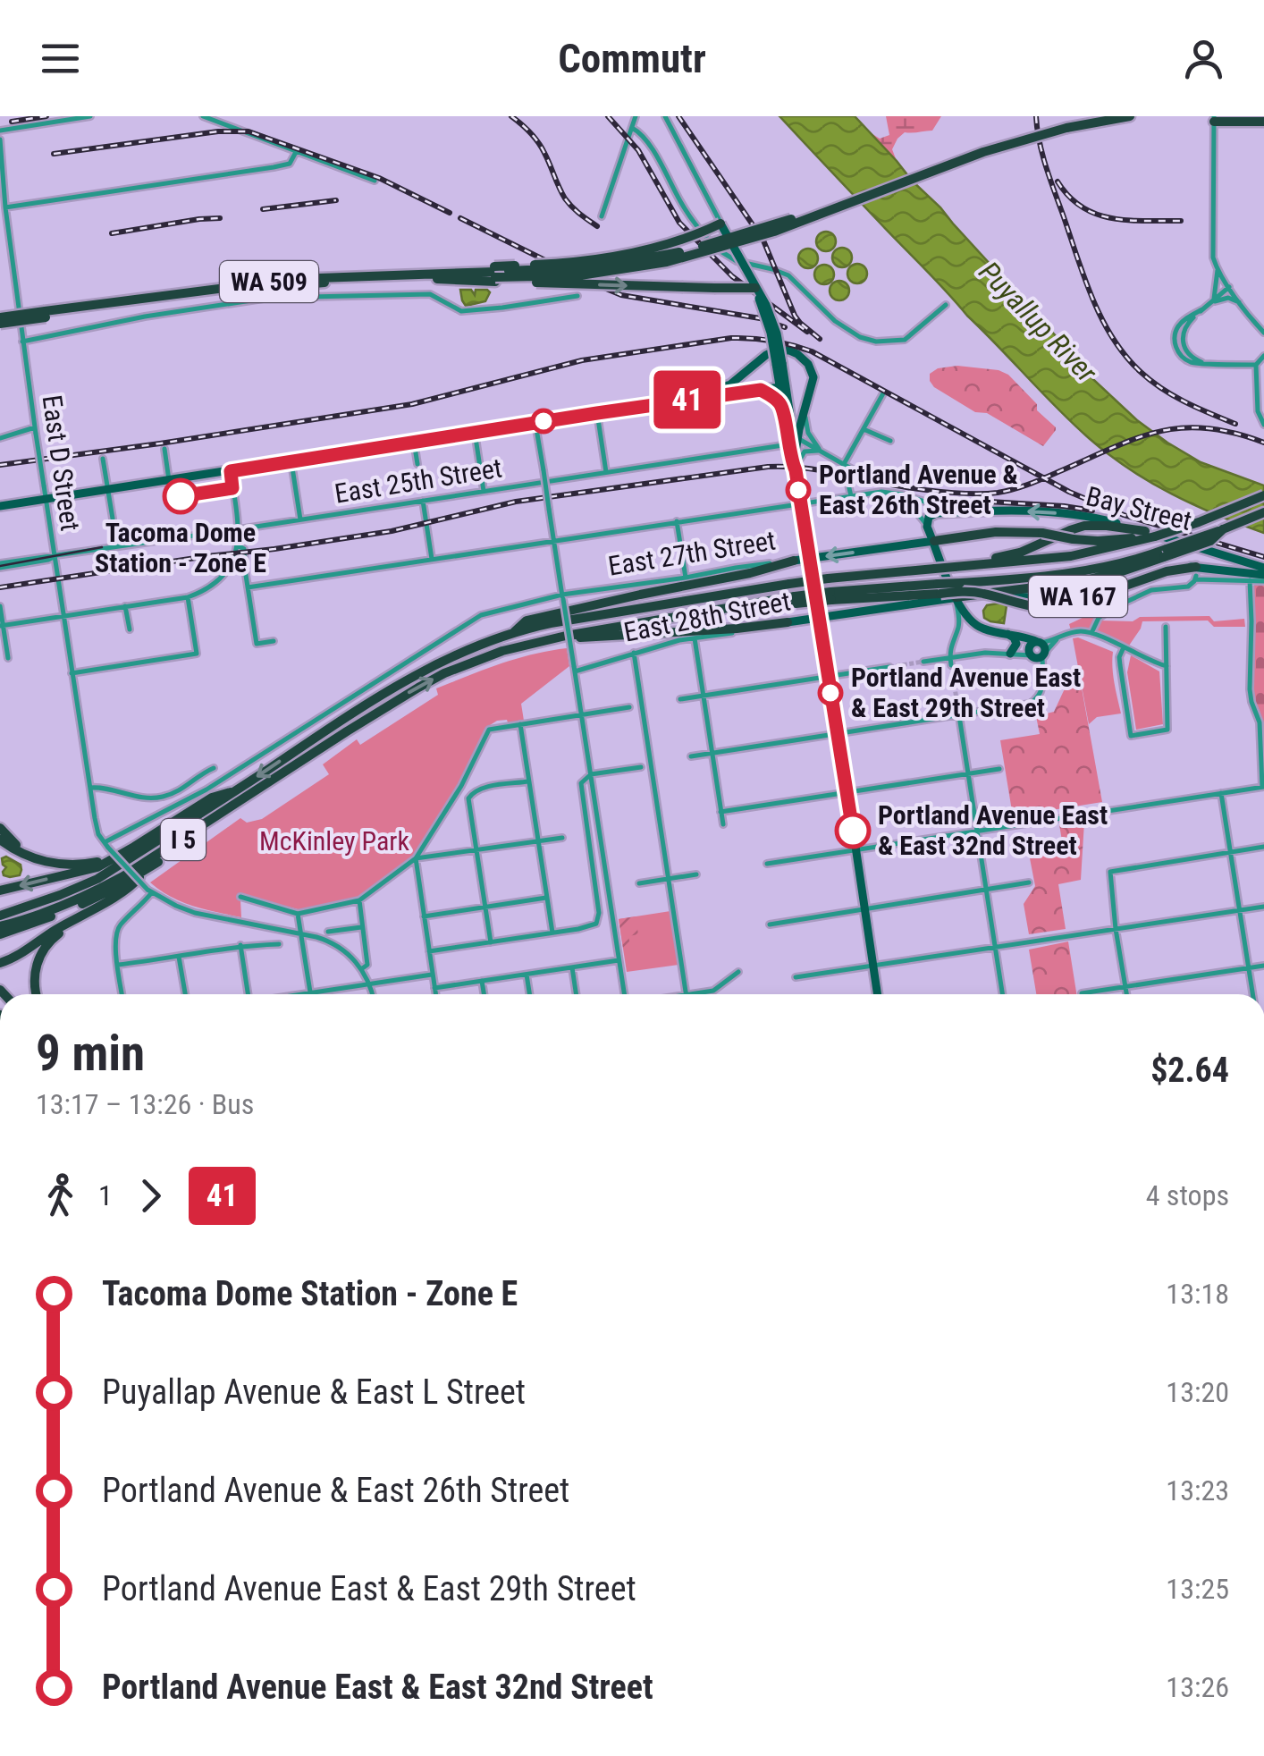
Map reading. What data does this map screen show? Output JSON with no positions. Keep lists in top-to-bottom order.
{
  "streets": {
    "highway": ["WA 509", "I 5"],
    "main road": [
      "Bay Street",
      "East 27th Street",
      "WA 167",
      "East 28th Street"
    ],
    "street": ["East D Street", "East 25th Street"]
  },
  "crossings": [
    ["East D Street", "East 25th Street"],
    ["East D Street", "East 27th Street"],
    ["Bay Street", "East 27th Street"],
    ["Bay Street", "East 28th Street"]
  ],
  "water": ["Puyallup River"],
  "parks": ["McKinley Park"],
  "places": [
    "Portland Avenue & East 26th Street",
    "Tacoma Dome Station - Zone E",
    "Portland Avenue East & East 29th Street",
    "Portland Avenue East & East 32nd Street"
  ],
  "lines": ["bus line 41"],
  "page": {
    "header": "Commutr",
    "on_map": "41",
    "heading": ["9 min", "13:17 – 13:26 · Bus", "$2.64"],
    "legs": ["1", "41", "4 stops"],
    "list": [
      {
        "name": "Tacoma Dome Station - Zone E",
        "value": "13:18"
      },
      {
        "name": "Puyallap Avenue & East L Street",
        "value": "13:20"
      },
      {
        "name": "Portland Avenue & East 26th Street",
        "value": "13:23"
      },
      {
        "name": "Portland Avenue East & East 29th Street",
        "value": "13:25"
      },
      {
        "name": "Portland Avenue East & East 32nd Street",
        "value": "13:26"
      }
    ]
  }
}
